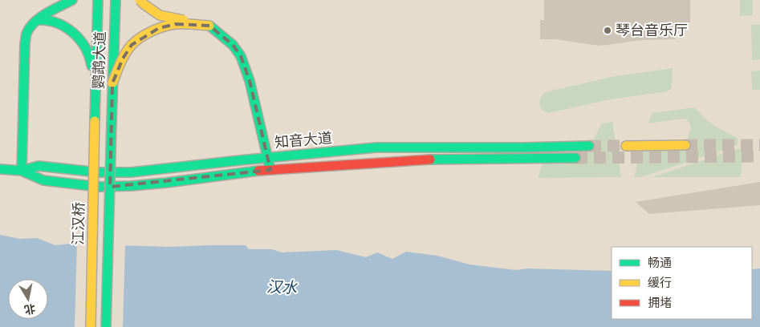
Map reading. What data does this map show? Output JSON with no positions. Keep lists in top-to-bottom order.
{
  "streets": {
    "main road": ["鹦鹉大道", "知音大道", "江汉桥"]
  },
  "crossings": [
    ["鹦鹉大道", "江汉桥"]
  ],
  "water": ["汉水"],
  "places": ["琴台音乐厅"],
  "legend": ["畅通", "缓行", "拥堵"],
  "north": "bottom"
}
